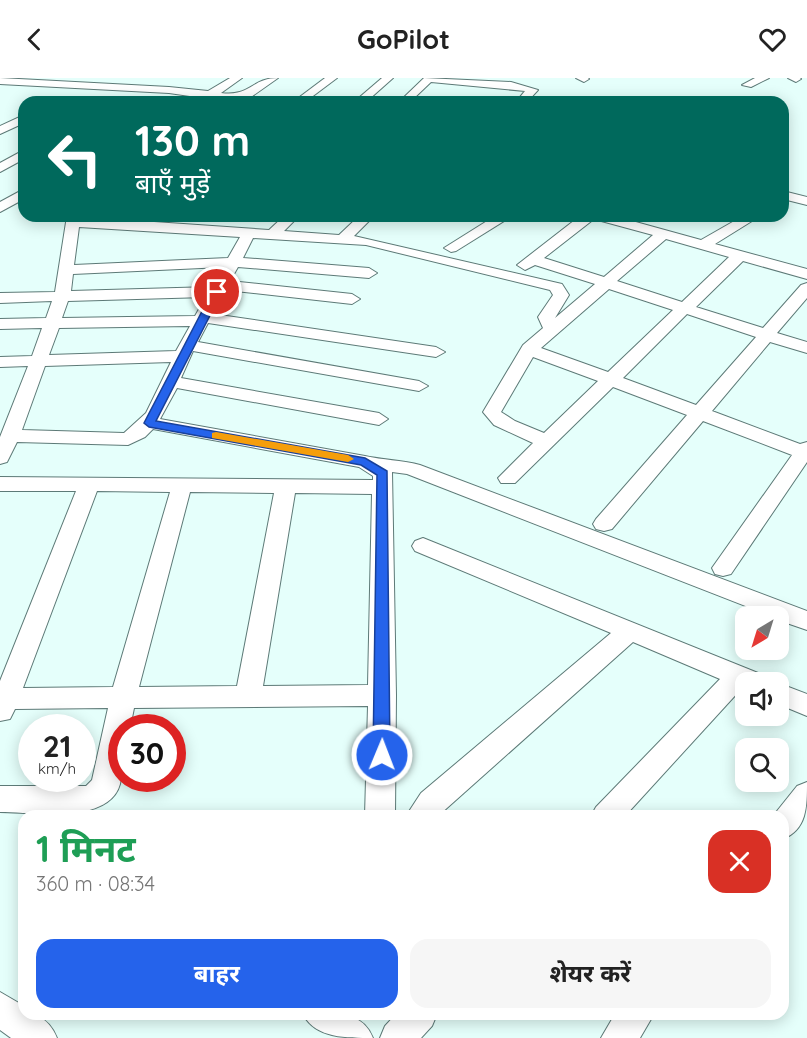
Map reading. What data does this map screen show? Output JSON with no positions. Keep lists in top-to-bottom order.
{
  "north": "bottom left",
  "page": {
    "header": "GoPilot",
    "turn": ["130 m", "बाएँ मुड़ें"],
    "speed": "21 km/h",
    "limit": "30",
    "heading": ["1 मिनट", "360 m · 08:34"],
    "buttons": ["बाहर", "शेयर करें"]
  }
}
